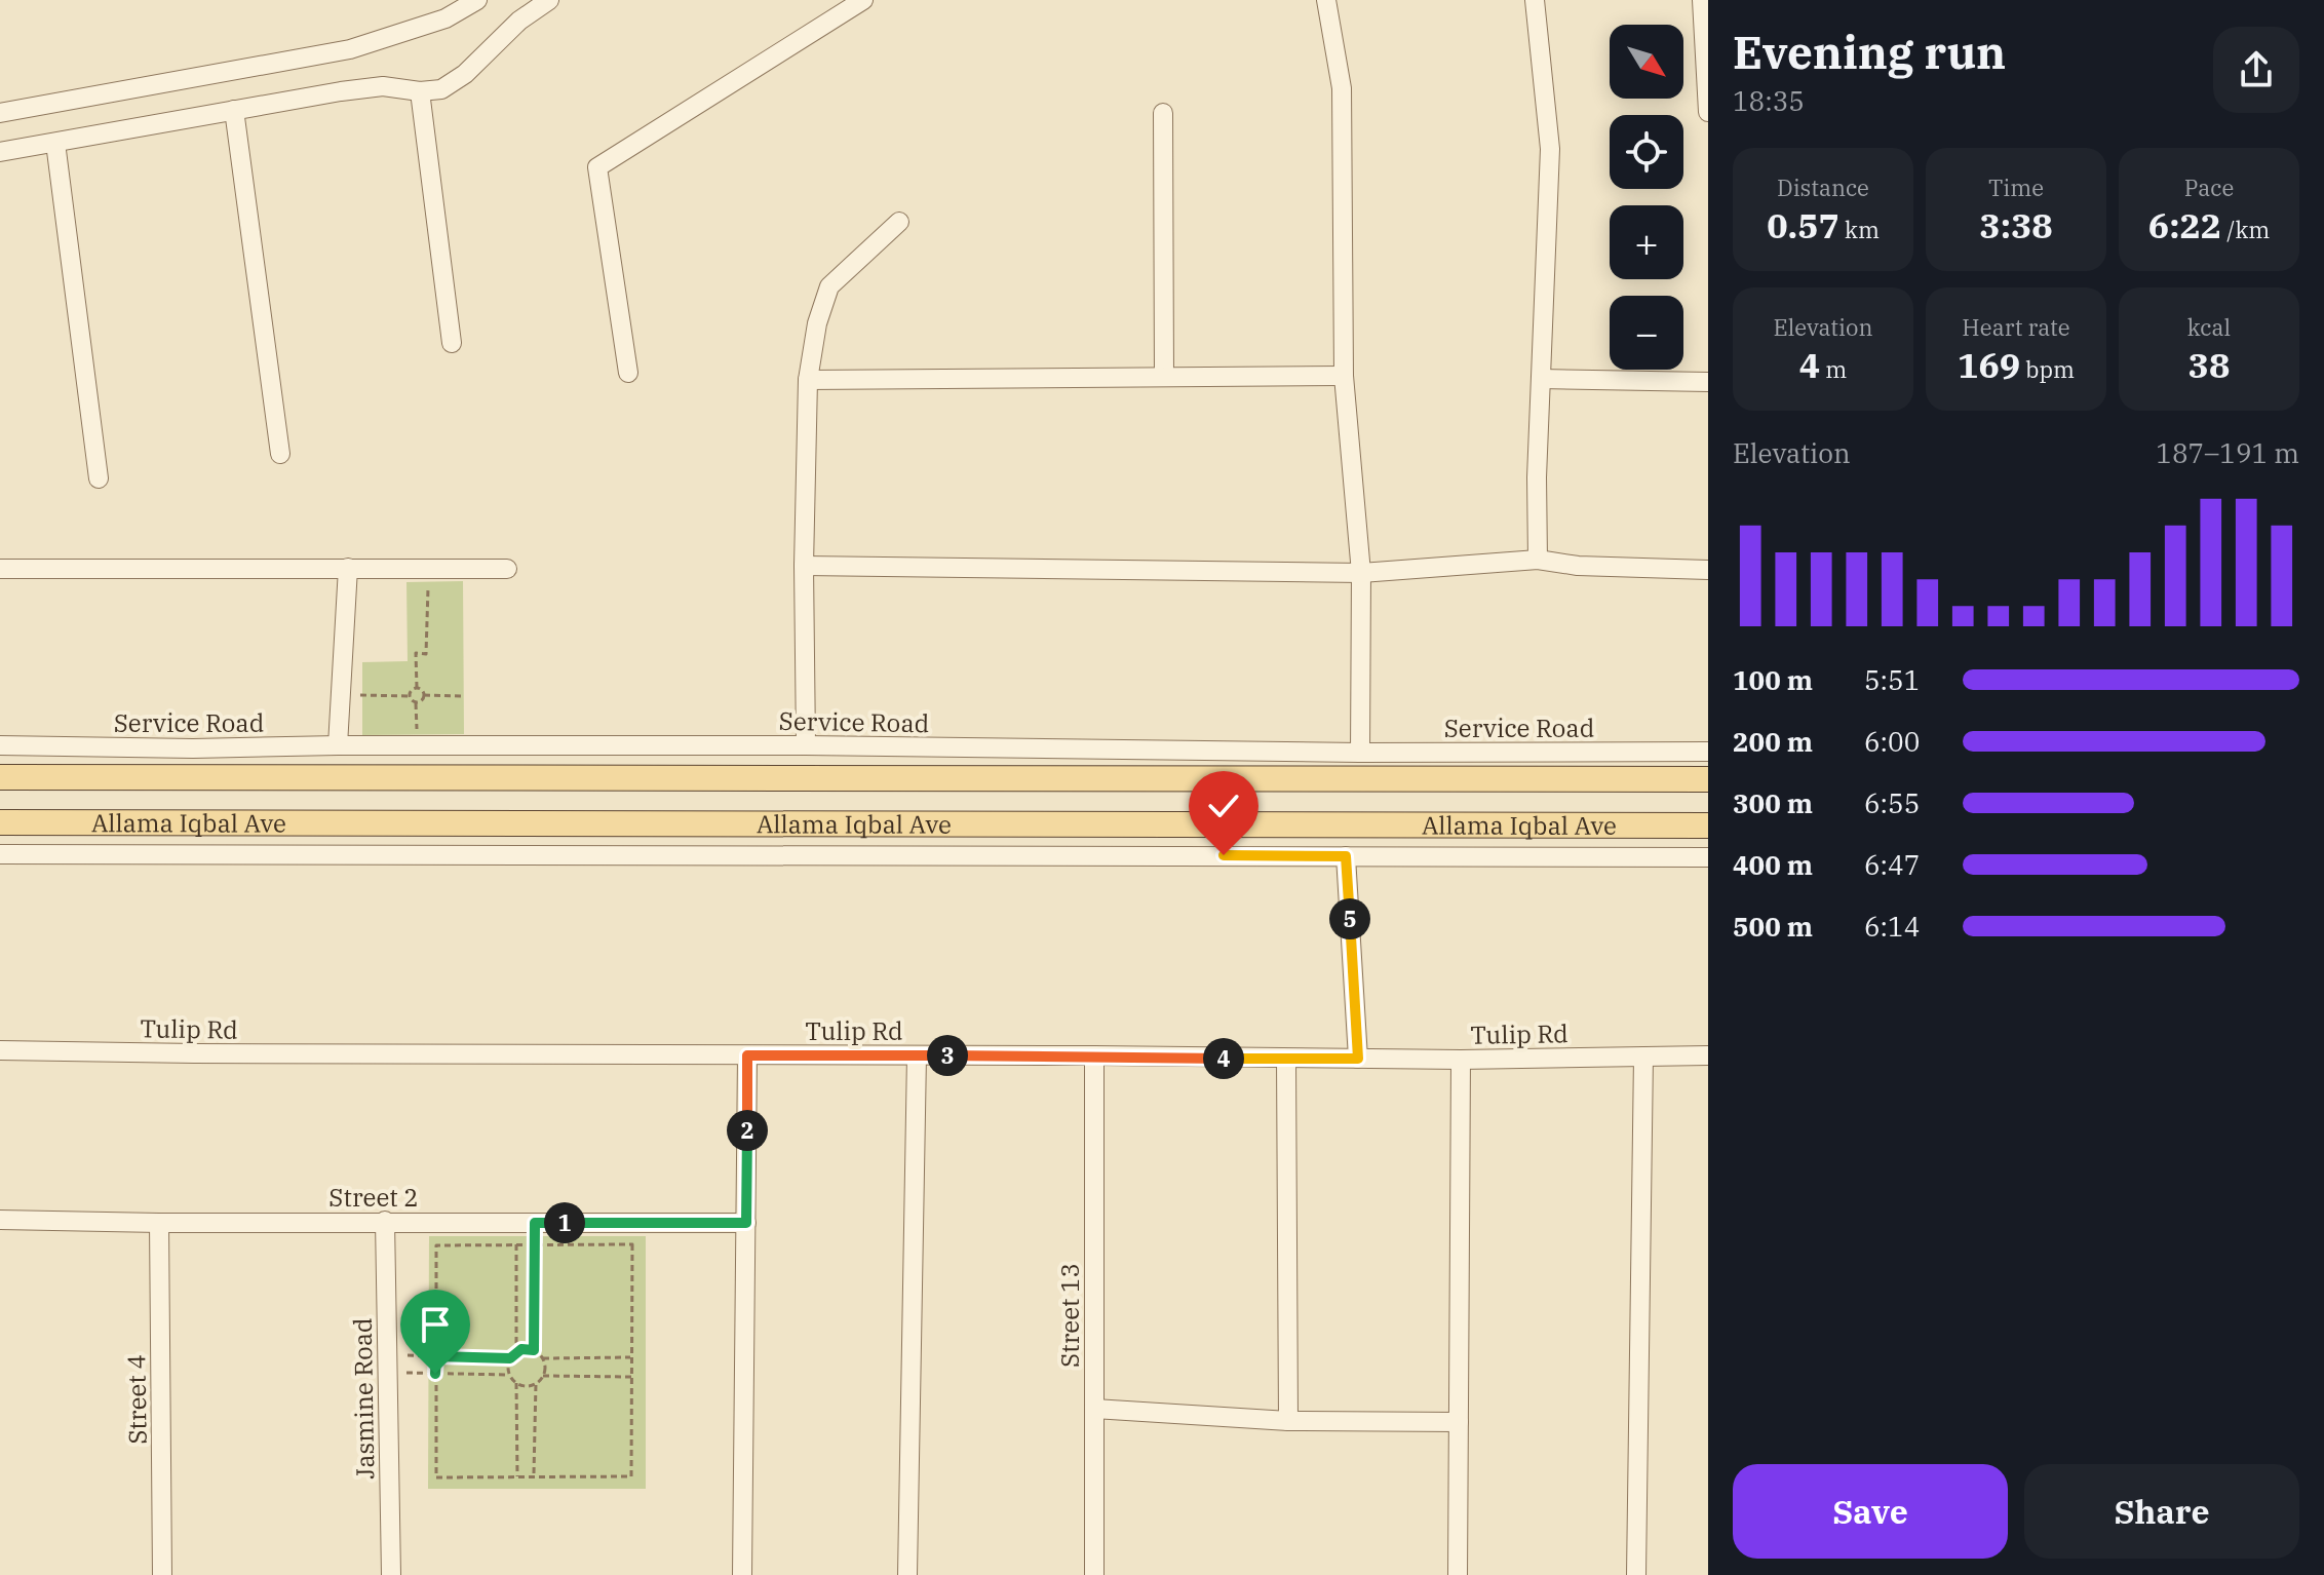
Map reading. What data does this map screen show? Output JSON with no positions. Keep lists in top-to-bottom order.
{
  "streets": {
    "main road": ["Allama Iqbal Ave"],
    "street": [
      "Service Road",
      "Tulip Rd",
      "Street 2",
      "Street 13",
      "Jasmine Road",
      "Street 4"
    ]
  },
  "crossings": [
    ["Tulip Rd", "Street 13"],
    ["Street 2", "Jasmine Road"],
    ["Street 2", "Street 4"]
  ],
  "north": "bottom right",
  "page": {
    "heading": ["Evening run", "18:35"],
    "map_buttons": ["+", "−"],
    "stats": [
      ["Distance", "0.57 km"],
      ["Time", "3:38"],
      ["Pace", "6:22 /km"],
      ["Elevation", "4 m"],
      ["Heart rate", "169 bpm"],
      ["kcal", "38"]
    ],
    "chart": ["Elevation", "187–191 m"],
    "list": [
      {
        "name": "100 m",
        "note": "5:51"
      },
      {
        "name": "200 m",
        "note": "6:00"
      },
      {
        "name": "300 m",
        "note": "6:55"
      },
      {
        "name": "400 m",
        "note": "6:47"
      },
      {
        "name": "500 m",
        "note": "6:14"
      }
    ],
    "pins": [
      "5",
      "3",
      "4",
      "2",
      "1"
    ],
    "buttons": ["Save", "Share"]
  }
}
